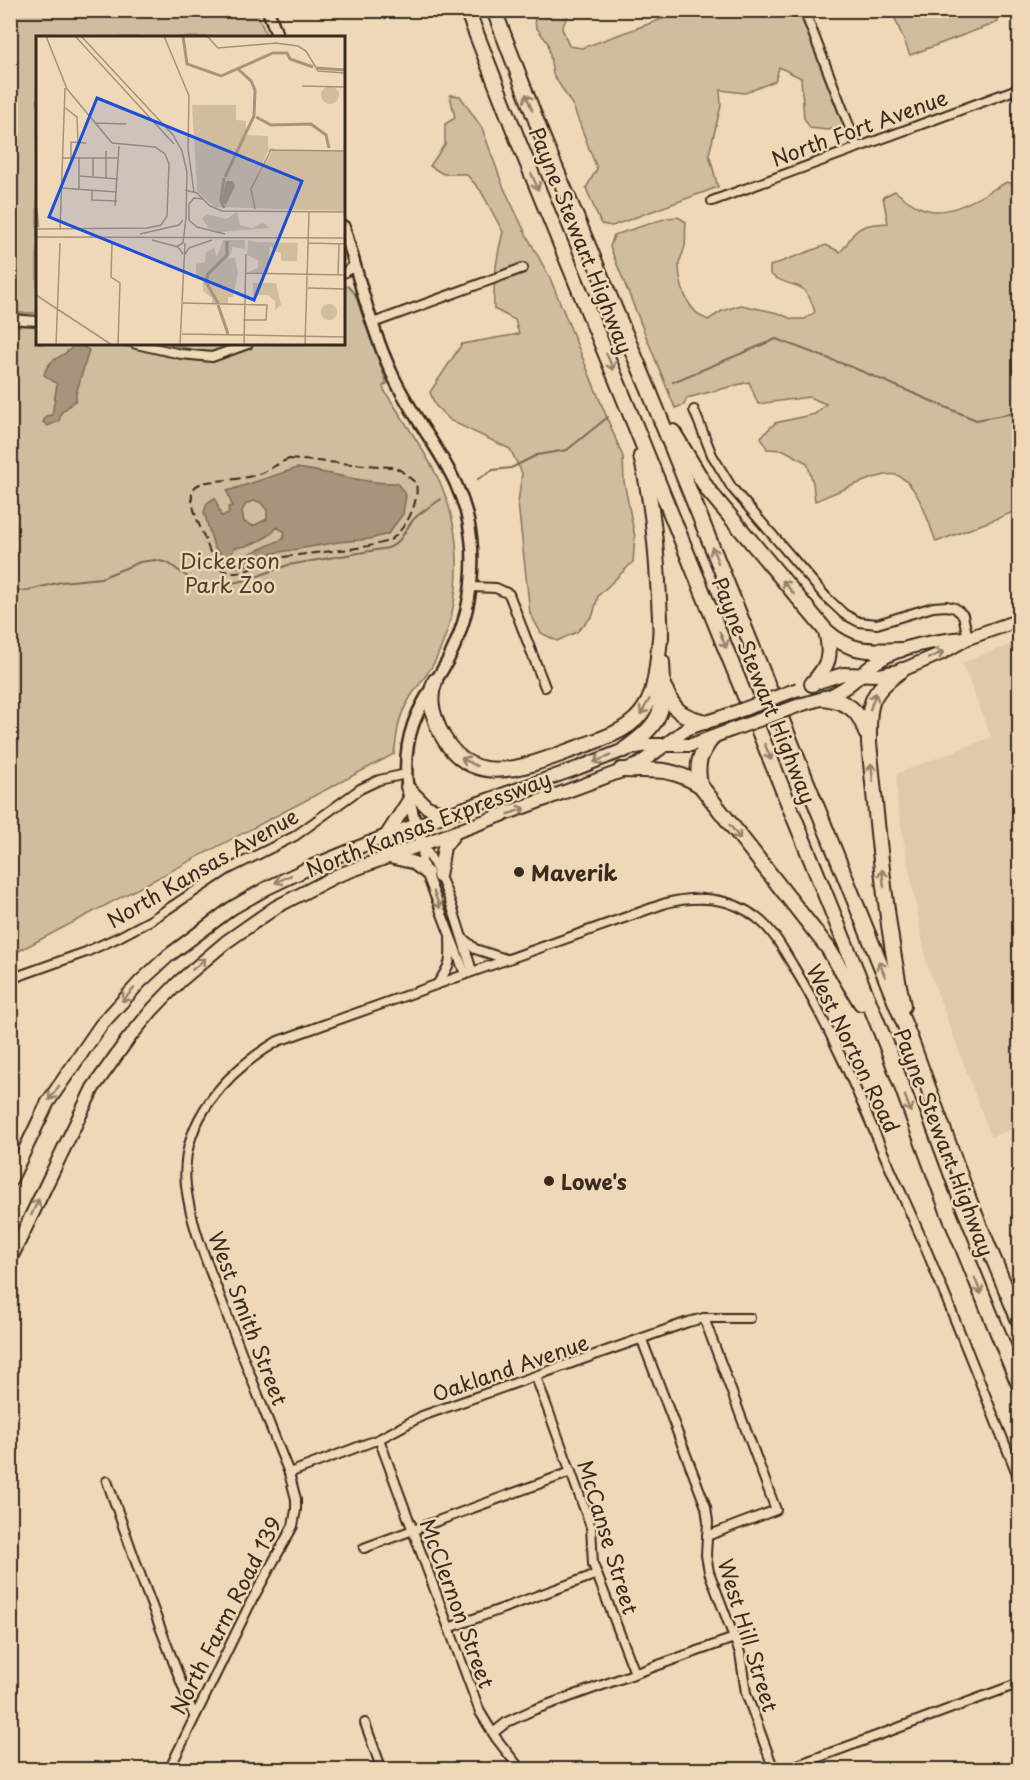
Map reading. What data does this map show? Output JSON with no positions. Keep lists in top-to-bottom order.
{
  "streets": {
    "highway": ["Payne Stewart Highway"],
    "main road": ["North Kansas Expressway"],
    "street": [
      "North Fort Avenue",
      "North Kansas Avenue",
      "West Norton Road",
      "West Smith Street",
      "Oakland Avenue",
      "McCanse Street",
      "McClernon Street",
      "North Farm Road 139",
      "West Hill Street"
    ]
  },
  "crossings": [
    ["West Norton Road", "West Smith Street"],
    ["West Smith Street", "Oakland Avenue"],
    ["West Smith Street", "North Farm Road 139"],
    ["Oakland Avenue", "McCanse Street"],
    ["Oakland Avenue", "McClernon Street"],
    ["Oakland Avenue", "North Farm Road 139"],
    ["Oakland Avenue", "West Hill Street"]
  ],
  "parks": ["Dickerson Park Zoo"],
  "places": ["Maverik", "Lowe's"]
}
